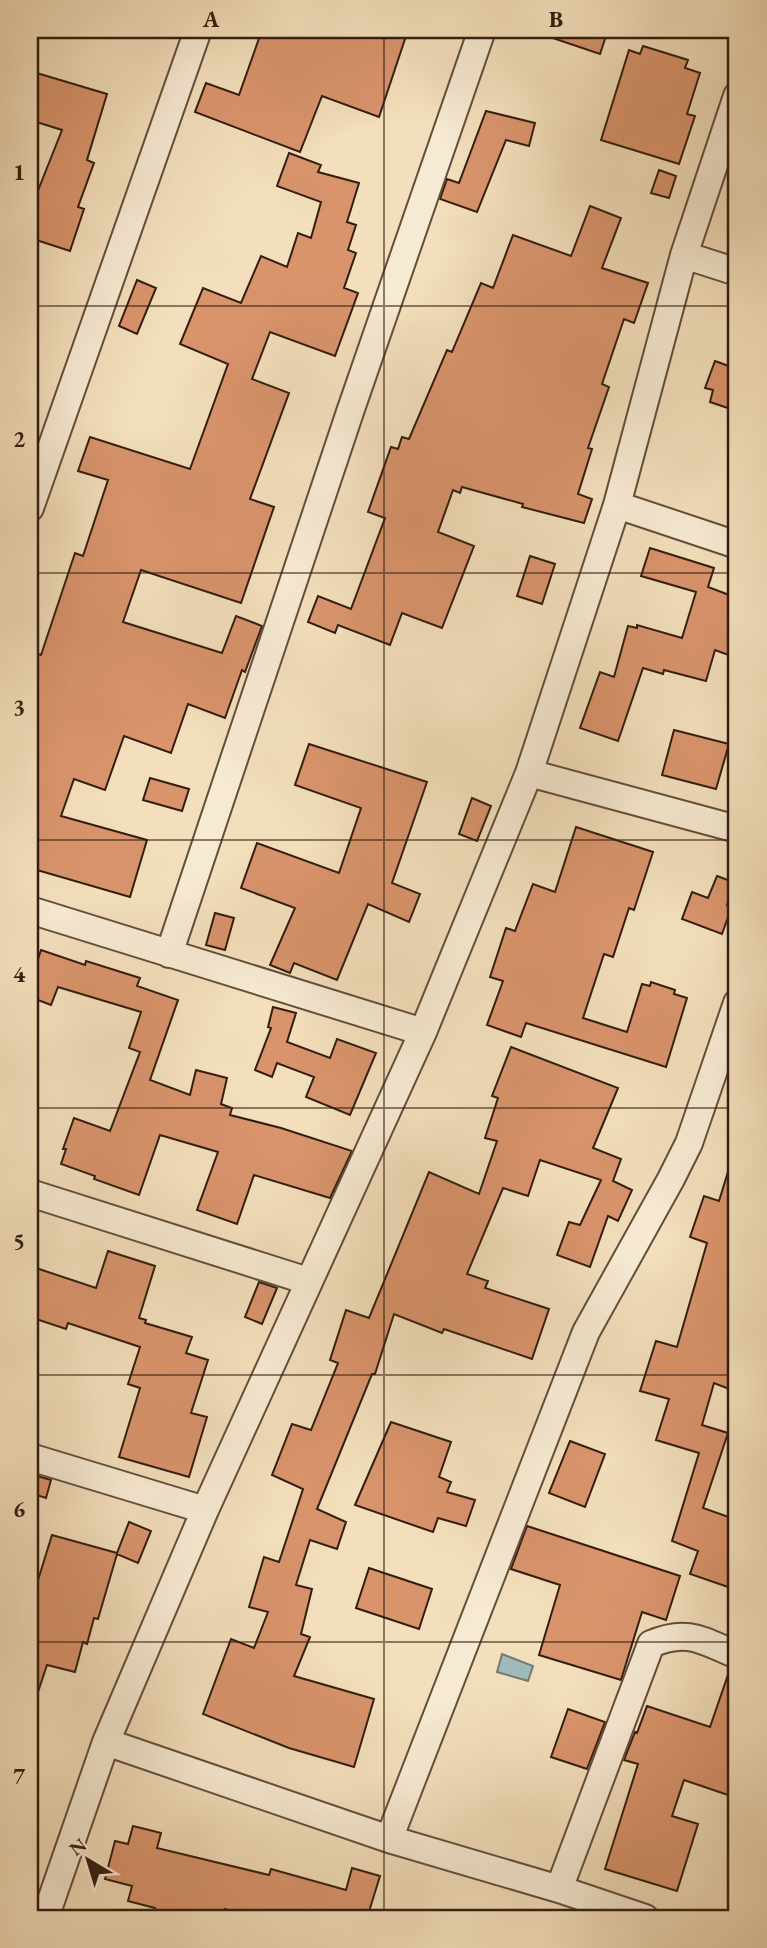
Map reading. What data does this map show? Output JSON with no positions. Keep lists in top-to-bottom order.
{
  "north": "top left",
  "grid": {
    "columns": ["A", "B"],
    "rows": [
      "1",
      "2",
      "3",
      "4",
      "5",
      "6",
      "7"
    ]
  }
}
